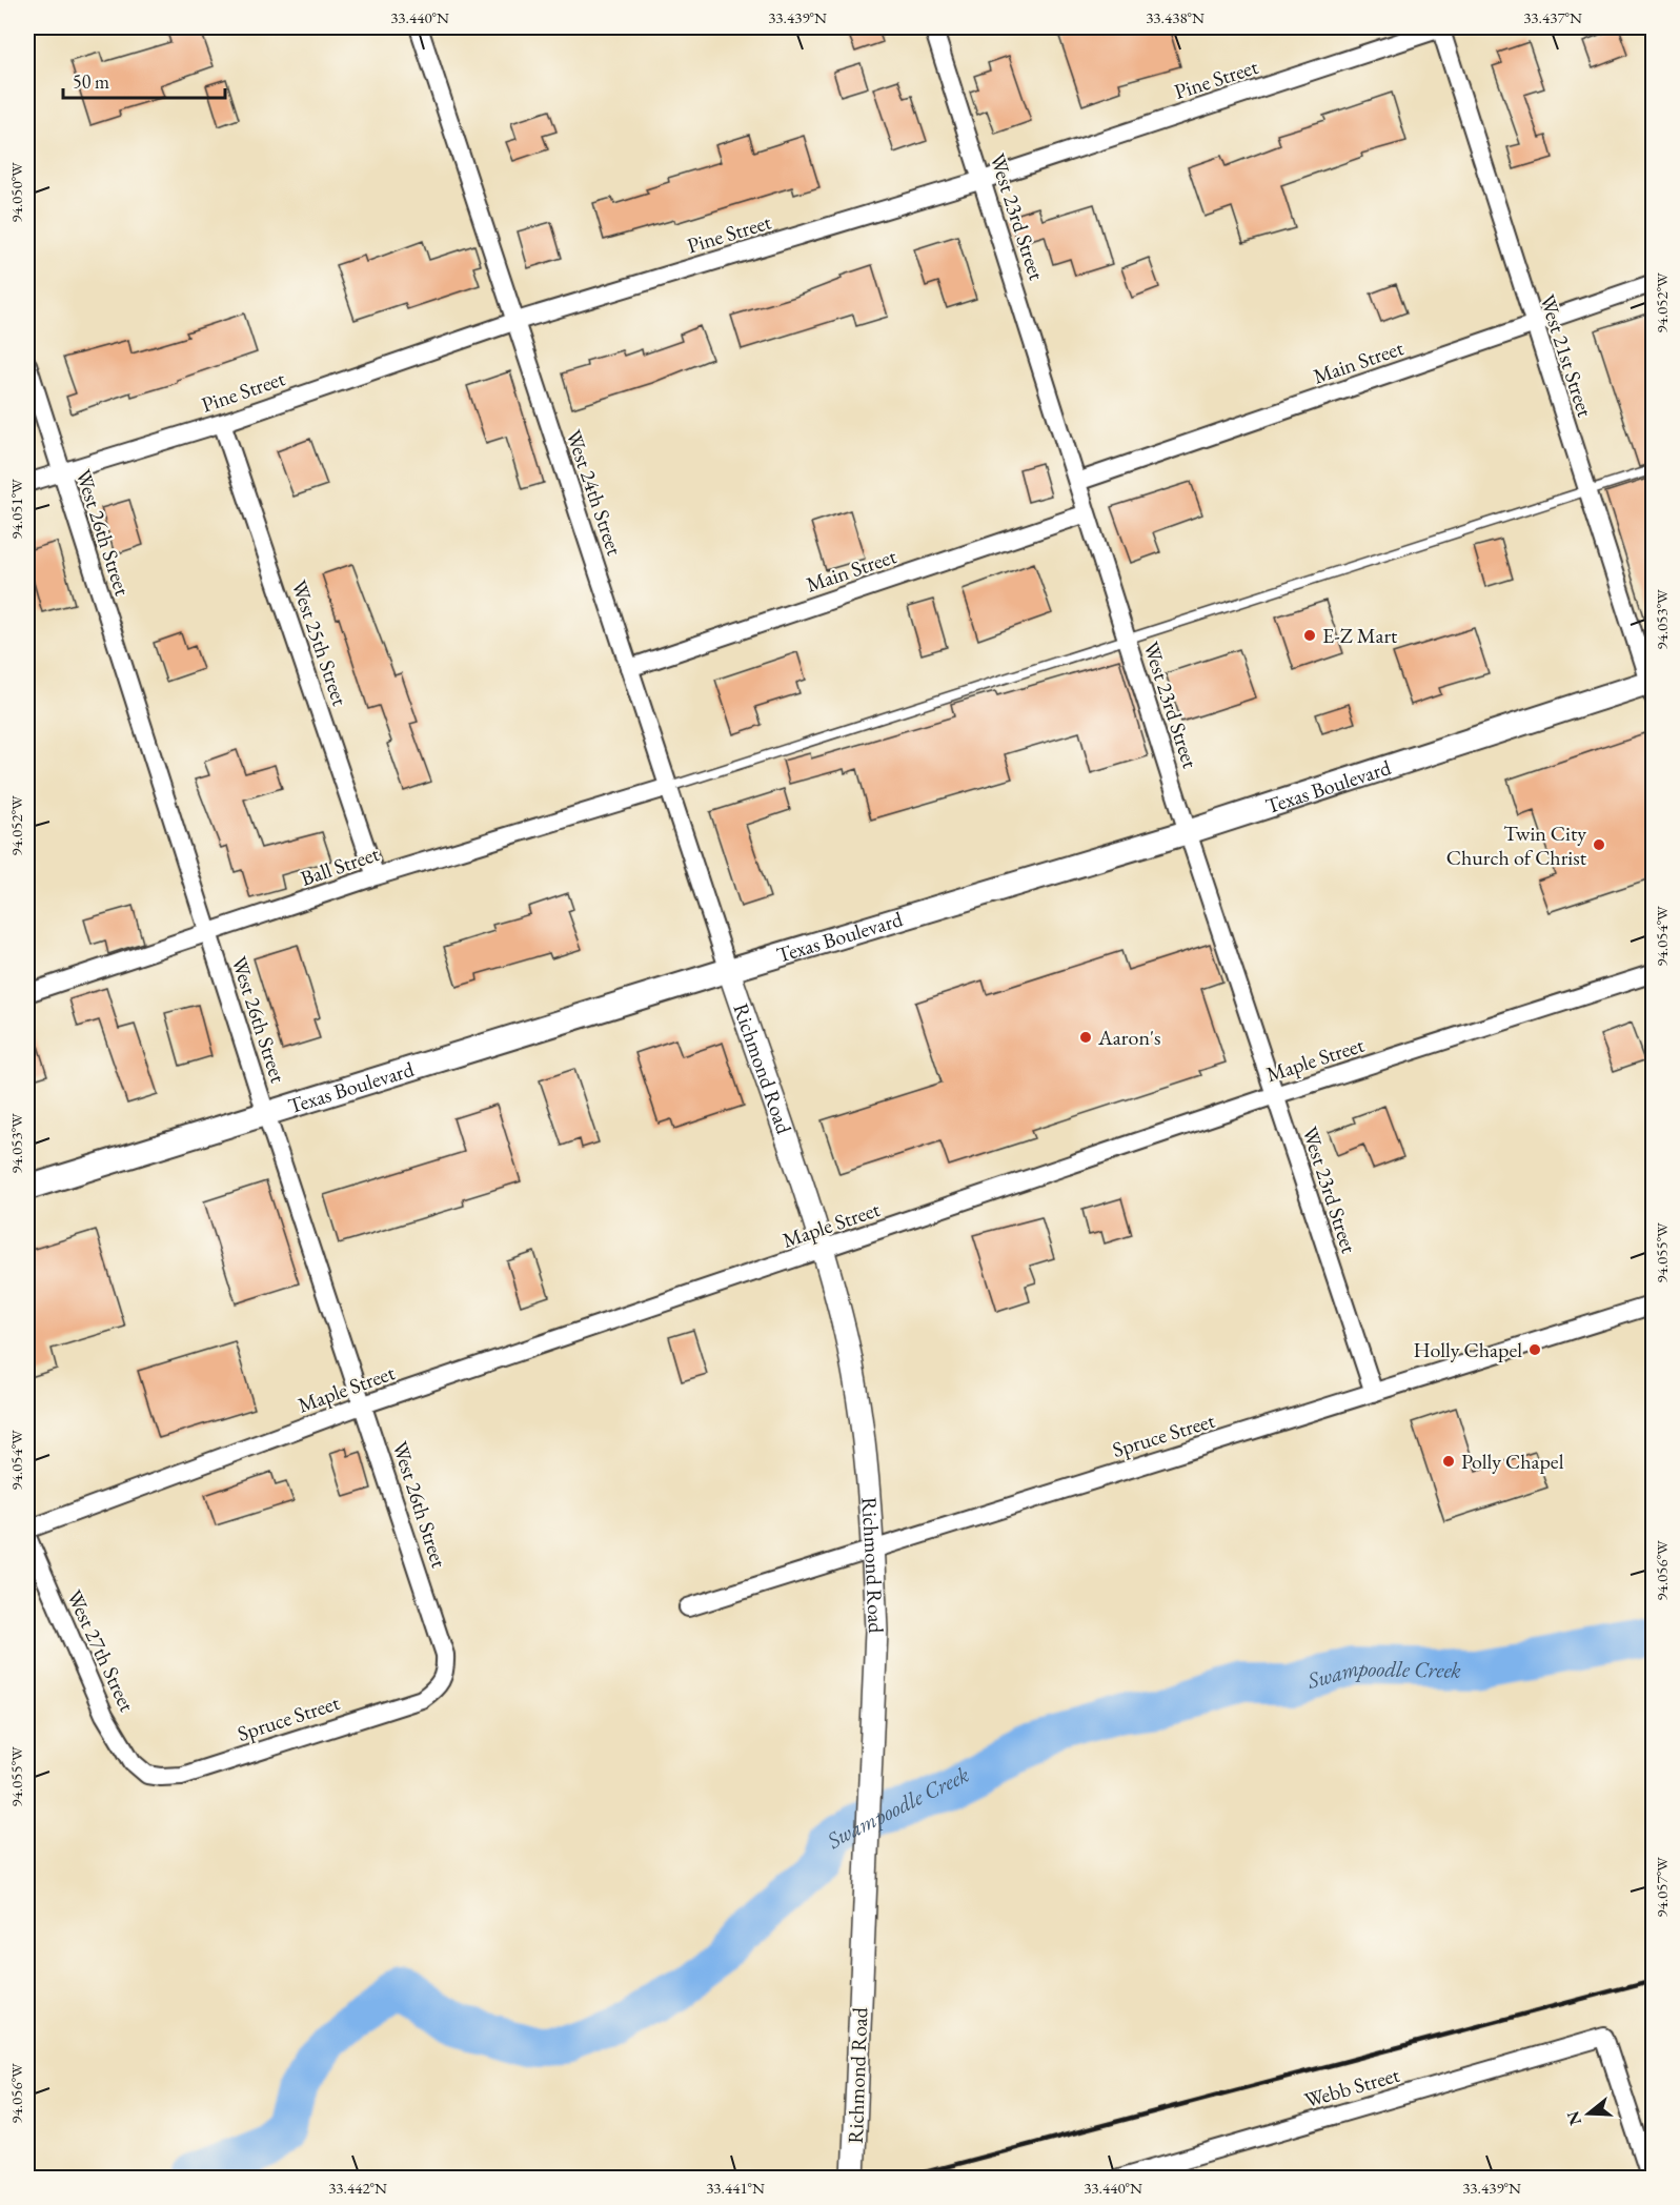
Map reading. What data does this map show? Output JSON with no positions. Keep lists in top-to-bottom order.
{
  "streets": {
    "main road": ["Texas Boulevard"],
    "street": [
      "Pine Street",
      "West 23rd Street",
      "West 21st Street",
      "Main Street",
      "West 24th Street",
      "West 26th Street",
      "West 25th Street",
      "Ball Street",
      "Maple Street",
      "Richmond Road",
      "Spruce Street",
      "West 27th Street",
      "Webb Street"
    ]
  },
  "crossings": [
    ["Pine Street", "West 23rd Street"],
    ["Pine Street", "West 21st Street"],
    ["Pine Street", "West 24th Street"],
    ["Pine Street", "West 26th Street"],
    ["Pine Street", "West 25th Street"],
    ["West 23rd Street", "Main Street"],
    ["West 23rd Street", "Texas Boulevard"],
    ["West 23rd Street", "Maple Street"],
    ["West 23rd Street", "Spruce Street"],
    ["West 21st Street", "Main Street"],
    ["West 21st Street", "Texas Boulevard"],
    ["Main Street", "West 24th Street"],
    ["West 24th Street", "Texas Boulevard"],
    ["West 24th Street", "Ball Street"],
    ["West 24th Street", "Richmond Road"],
    ["West 26th Street", "Texas Boulevard"],
    ["West 26th Street", "Ball Street"],
    ["West 26th Street", "Maple Street"],
    ["West 26th Street", "Spruce Street"],
    ["West 25th Street", "Ball Street"],
    ["Texas Boulevard", "Richmond Road"],
    ["Maple Street", "Richmond Road"],
    ["Richmond Road", "Spruce Street"],
    ["Spruce Street", "West 27th Street"]
  ],
  "water": ["Swampoodle Creek"],
  "places": [
    "E-Z Mart",
    "Twin City Church of Christ",
    "Aaron's",
    "Holly Chapel",
    "Polly Chapel"
  ],
  "scale_bar": "50 m",
  "north": "left",
  "coordinates": [
    "33.440°N",
    "33.439°N",
    "33.438°N",
    "33.437°N",
    "94.050°W",
    "94.052°W",
    "94.051°W",
    "94.053°W",
    "94.054°W",
    "94.055°W",
    "94.056°W",
    "94.057°W",
    "33.442°N",
    "33.441°N"
  ]
}
